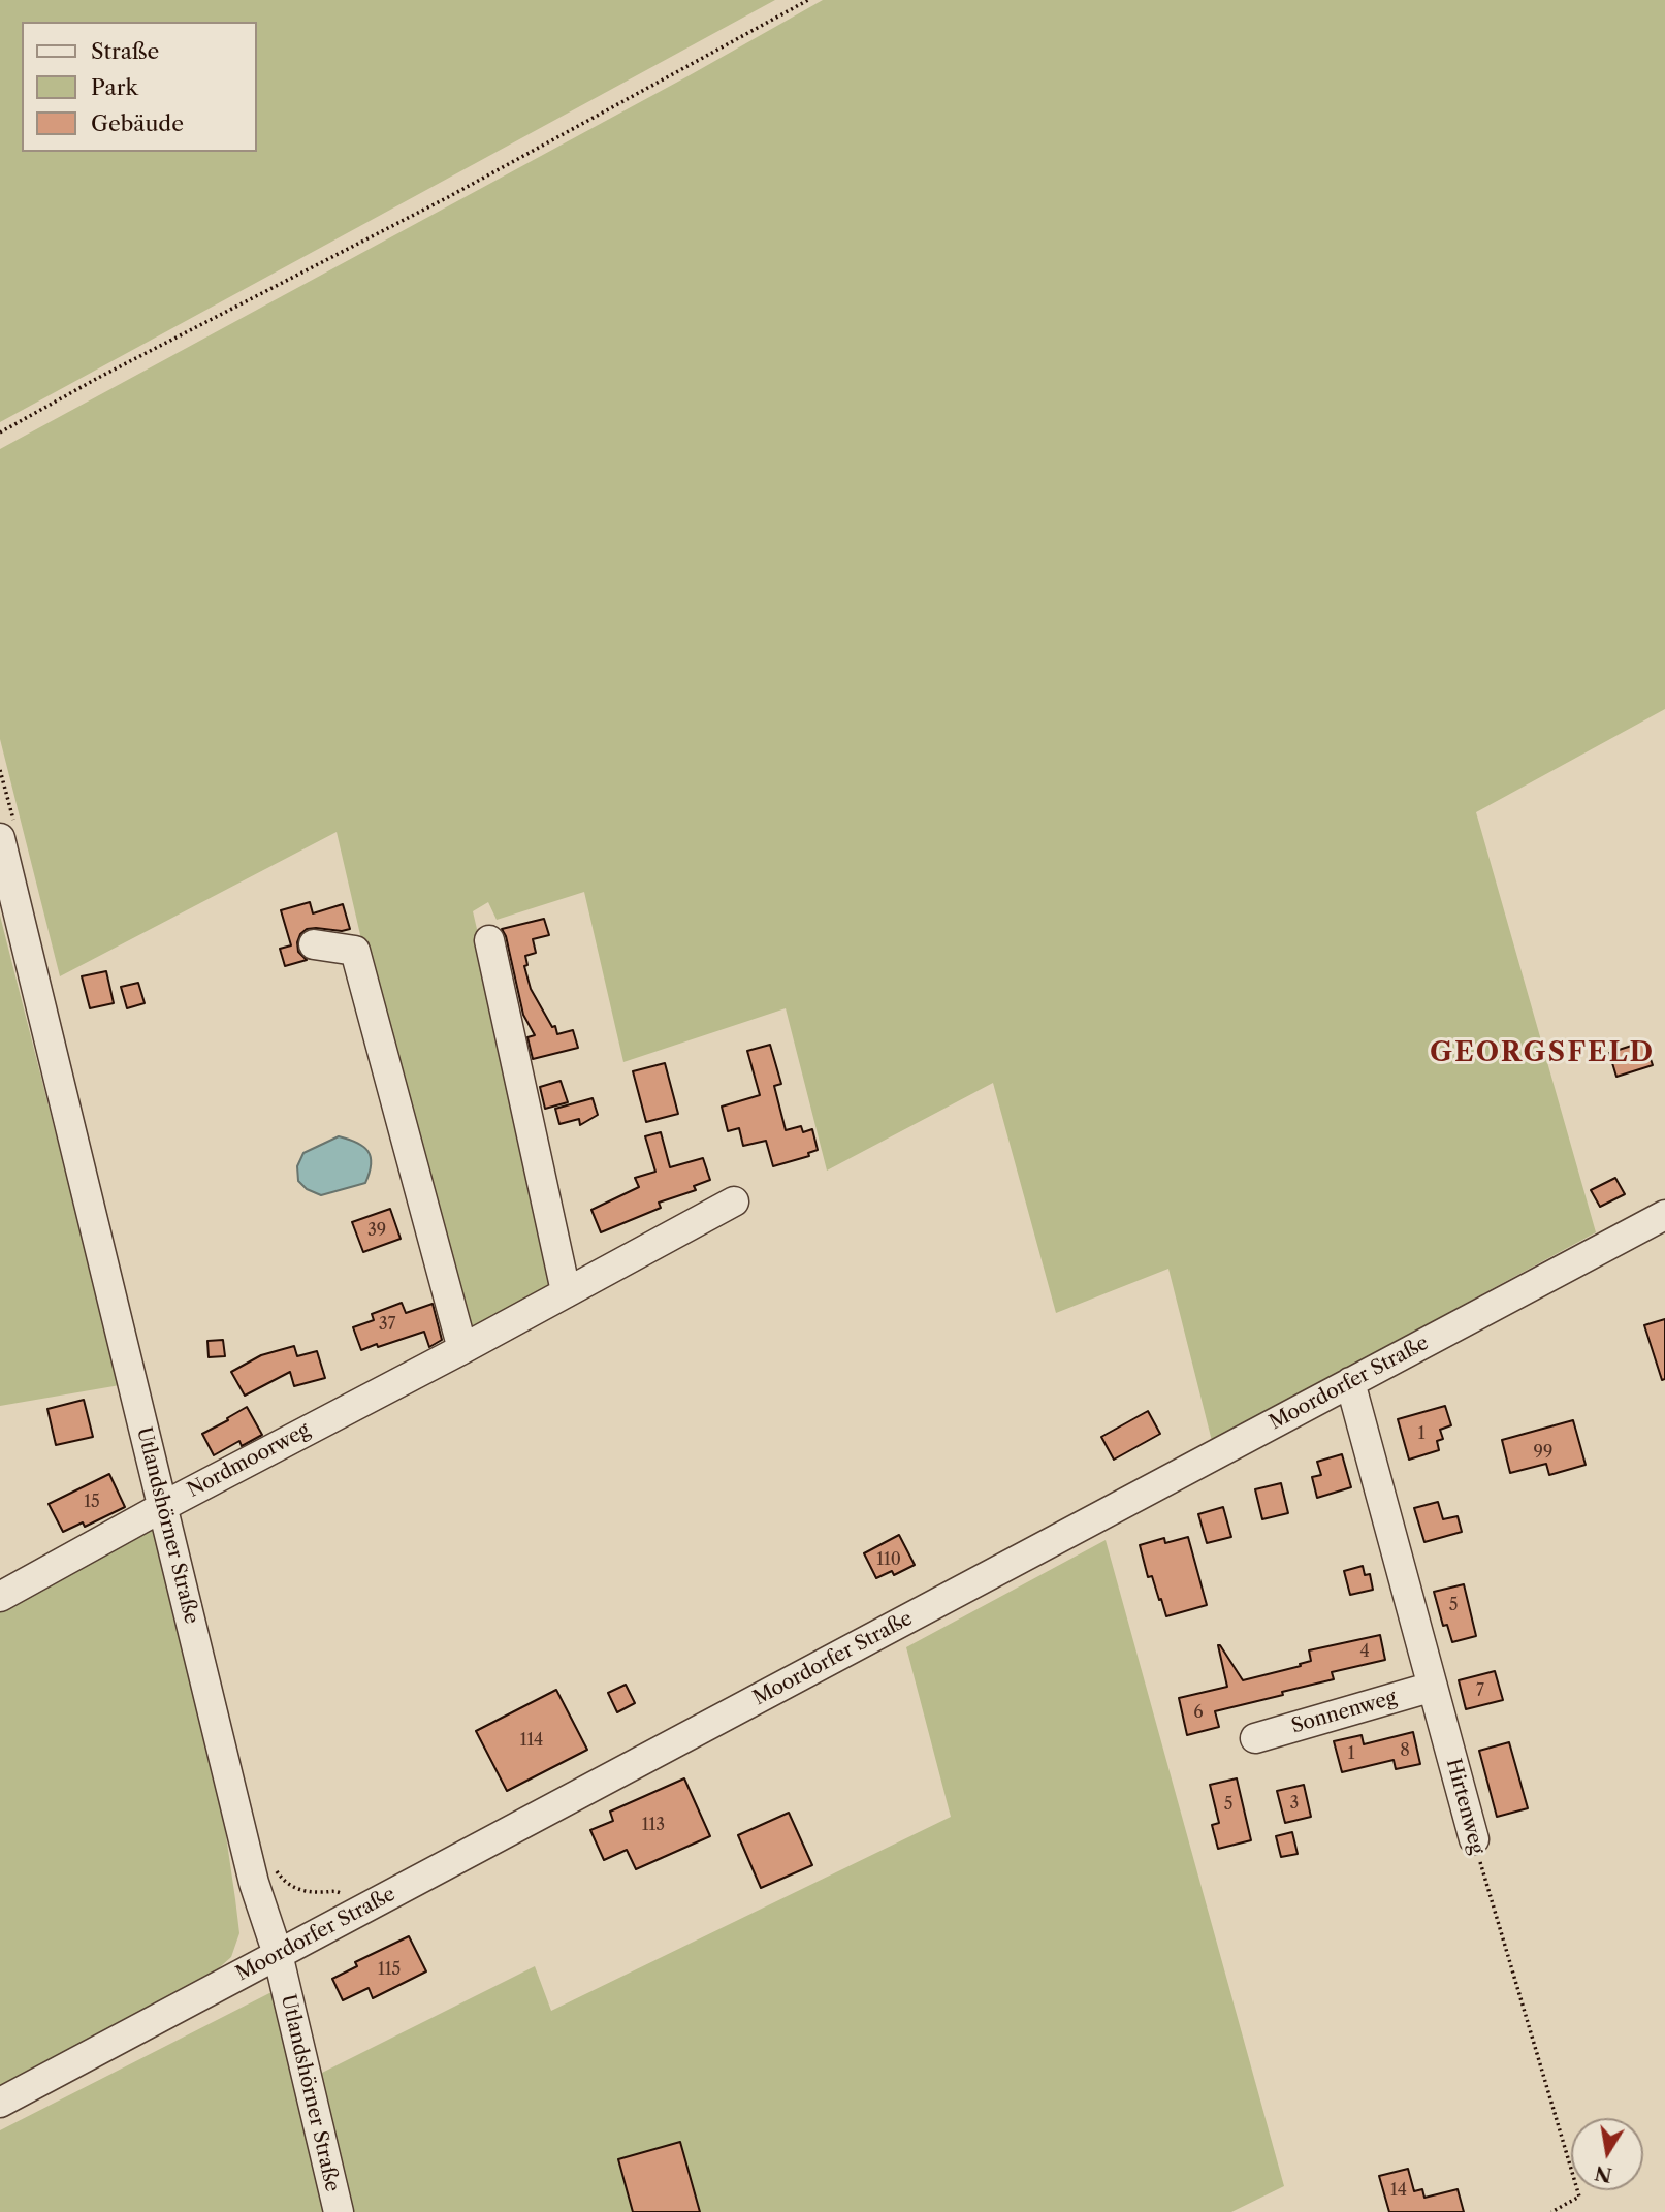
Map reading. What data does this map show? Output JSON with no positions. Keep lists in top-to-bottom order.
{
  "streets": {
    "street": [
      "Moordorfer Straße",
      "Nordmoorweg",
      "Utlandshörner Straße",
      "Sonnenweg",
      "Hirtenweg"
    ]
  },
  "crossings": [
    ["Moordorfer Straße", "Utlandshörner Straße"],
    ["Moordorfer Straße", "Hirtenweg"],
    ["Nordmoorweg", "Utlandshörner Straße"],
    ["Sonnenweg", "Hirtenweg"]
  ],
  "districts": ["GEORGSFELD"],
  "house_numbers": [
    "39",
    "37",
    "1",
    "99",
    "15",
    "110",
    "5",
    "4",
    "7",
    "6",
    "114",
    "8",
    "1",
    "3",
    "5",
    "113",
    "115",
    "14"
  ],
  "legend": ["Straße", "Park", "Gebäude"],
  "north": "bottom"
}
